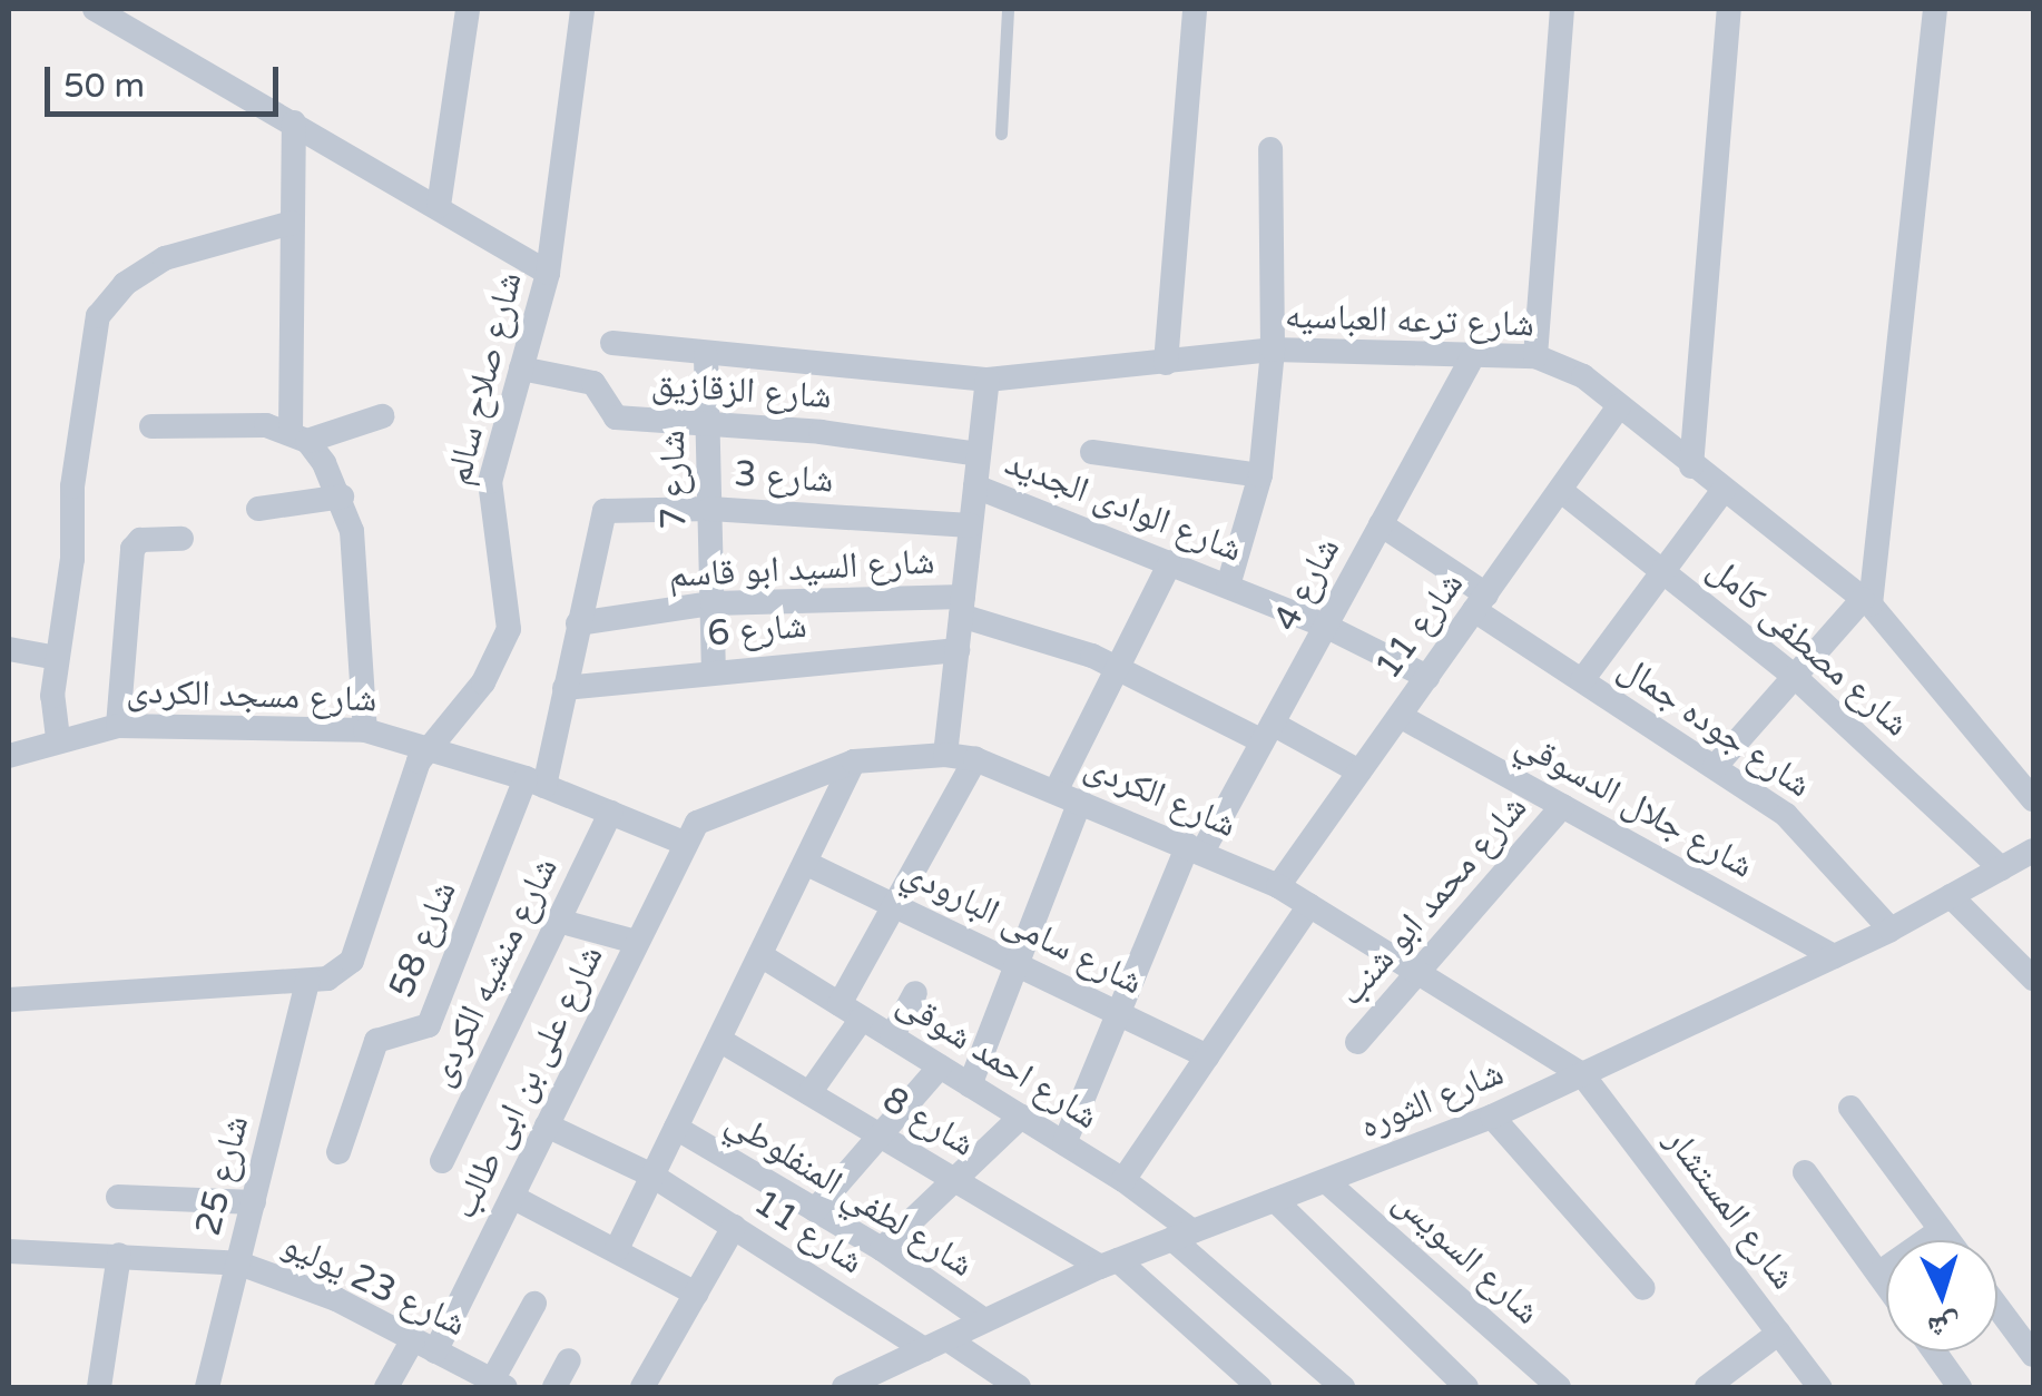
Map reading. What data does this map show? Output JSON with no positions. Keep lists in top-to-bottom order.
{
  "streets": {
    "street": [
      "شارع ترعه العباسيه",
      "شارع صلاح سالم",
      "شارع الزقازيق",
      "شارع 3",
      "شارع 7",
      "شارع الوادى الجديد",
      "شارع السيد ابو قاسم",
      "شارع 4",
      "شارع 11",
      "شارع 6",
      "شارع مصطفى كامل",
      "شارع مسجد الكردى",
      "شارع جوده جمال",
      "شارع الكردى",
      "شارع جلال الدسوقي",
      "شارع محمد ابو شنب",
      "شارع سامى البارودي",
      "شارع 58",
      "شارع منشيه الكردى",
      "شارع احمد شوقى",
      "شارع على بن ابى طالب",
      "شارع الثوره",
      "شارع 8",
      "شارع 25",
      "شارع لطفي المنفلوطي",
      "شارع المستشار",
      "شارع السويس",
      "شارع 23 يوليو"
    ]
  },
  "crossings": [
    ["شارع ترعه العباسيه", "شارع 7"],
    ["شارع ترعه العباسيه", "شارع 4"],
    ["شارع ترعه العباسيه", "شارع 11"],
    ["شارع صلاح سالم", "شارع الزقازيق"],
    ["شارع صلاح سالم", "شارع مسجد الكردى"],
    ["شارع صلاح سالم", "شارع 25"],
    ["شارع الزقازيق", "شارع 7"],
    ["شارع 3", "شارع 7"],
    ["شارع 3", "شارع السيد ابو قاسم"],
    ["شارع 7", "شارع السيد ابو قاسم"],
    ["شارع 7", "شارع 6"],
    ["شارع الوادى الجديد", "شارع 4"],
    ["شارع الوادى الجديد", "شارع 11"],
    ["شارع 4", "شارع جوده جمال"],
    ["شارع 4", "شارع الكردى"],
    ["شارع 4", "شارع سامى البارودي"],
    ["شارع 4", "شارع احمد شوقى"],
    ["شارع 11", "شارع مصطفى كامل"],
    ["شارع 11", "شارع جوده جمال"],
    ["شارع 11", "شارع الكردى"],
    ["شارع 11", "شارع جلال الدسوقي"],
    ["شارع 11", "شارع على بن ابى طالب"],
    ["شارع 11", "شارع الثوره"],
    ["شارع مصطفى كامل", "شارع الثوره"],
    ["شارع مسجد الكردى", "شارع الكردى"],
    ["شارع مسجد الكردى", "شارع 58"],
    ["شارع مسجد الكردى", "شارع منشيه الكردى"],
    ["شارع مسجد الكردى", "شارع على بن ابى طالب"],
    ["شارع جوده جمال", "شارع الثوره"],
    ["شارع الكردى", "شارع محمد ابو شنب"],
    ["شارع الكردى", "شارع على بن ابى طالب"],
    ["شارع الكردى", "شارع الثوره"],
    ["شارع الكردى", "شارع المستشار"],
    ["شارع جلال الدسوقي", "شارع محمد ابو شنب"],
    ["شارع جلال الدسوقي", "شارع الثوره"],
    ["شارع احمد شوقى", "شارع الثوره"],
    ["شارع على بن ابى طالب", "شارع 23 يوليو"],
    ["شارع الثوره", "شارع 8"],
    ["شارع الثوره", "شارع لطفي المنفلوطي"],
    ["شارع الثوره", "شارع المستشار"],
    ["شارع الثوره", "شارع السويس"],
    ["شارع 25", "شارع 23 يوليو"]
  ],
  "scale_bar": "50 m",
  "north": "bottom"
}
